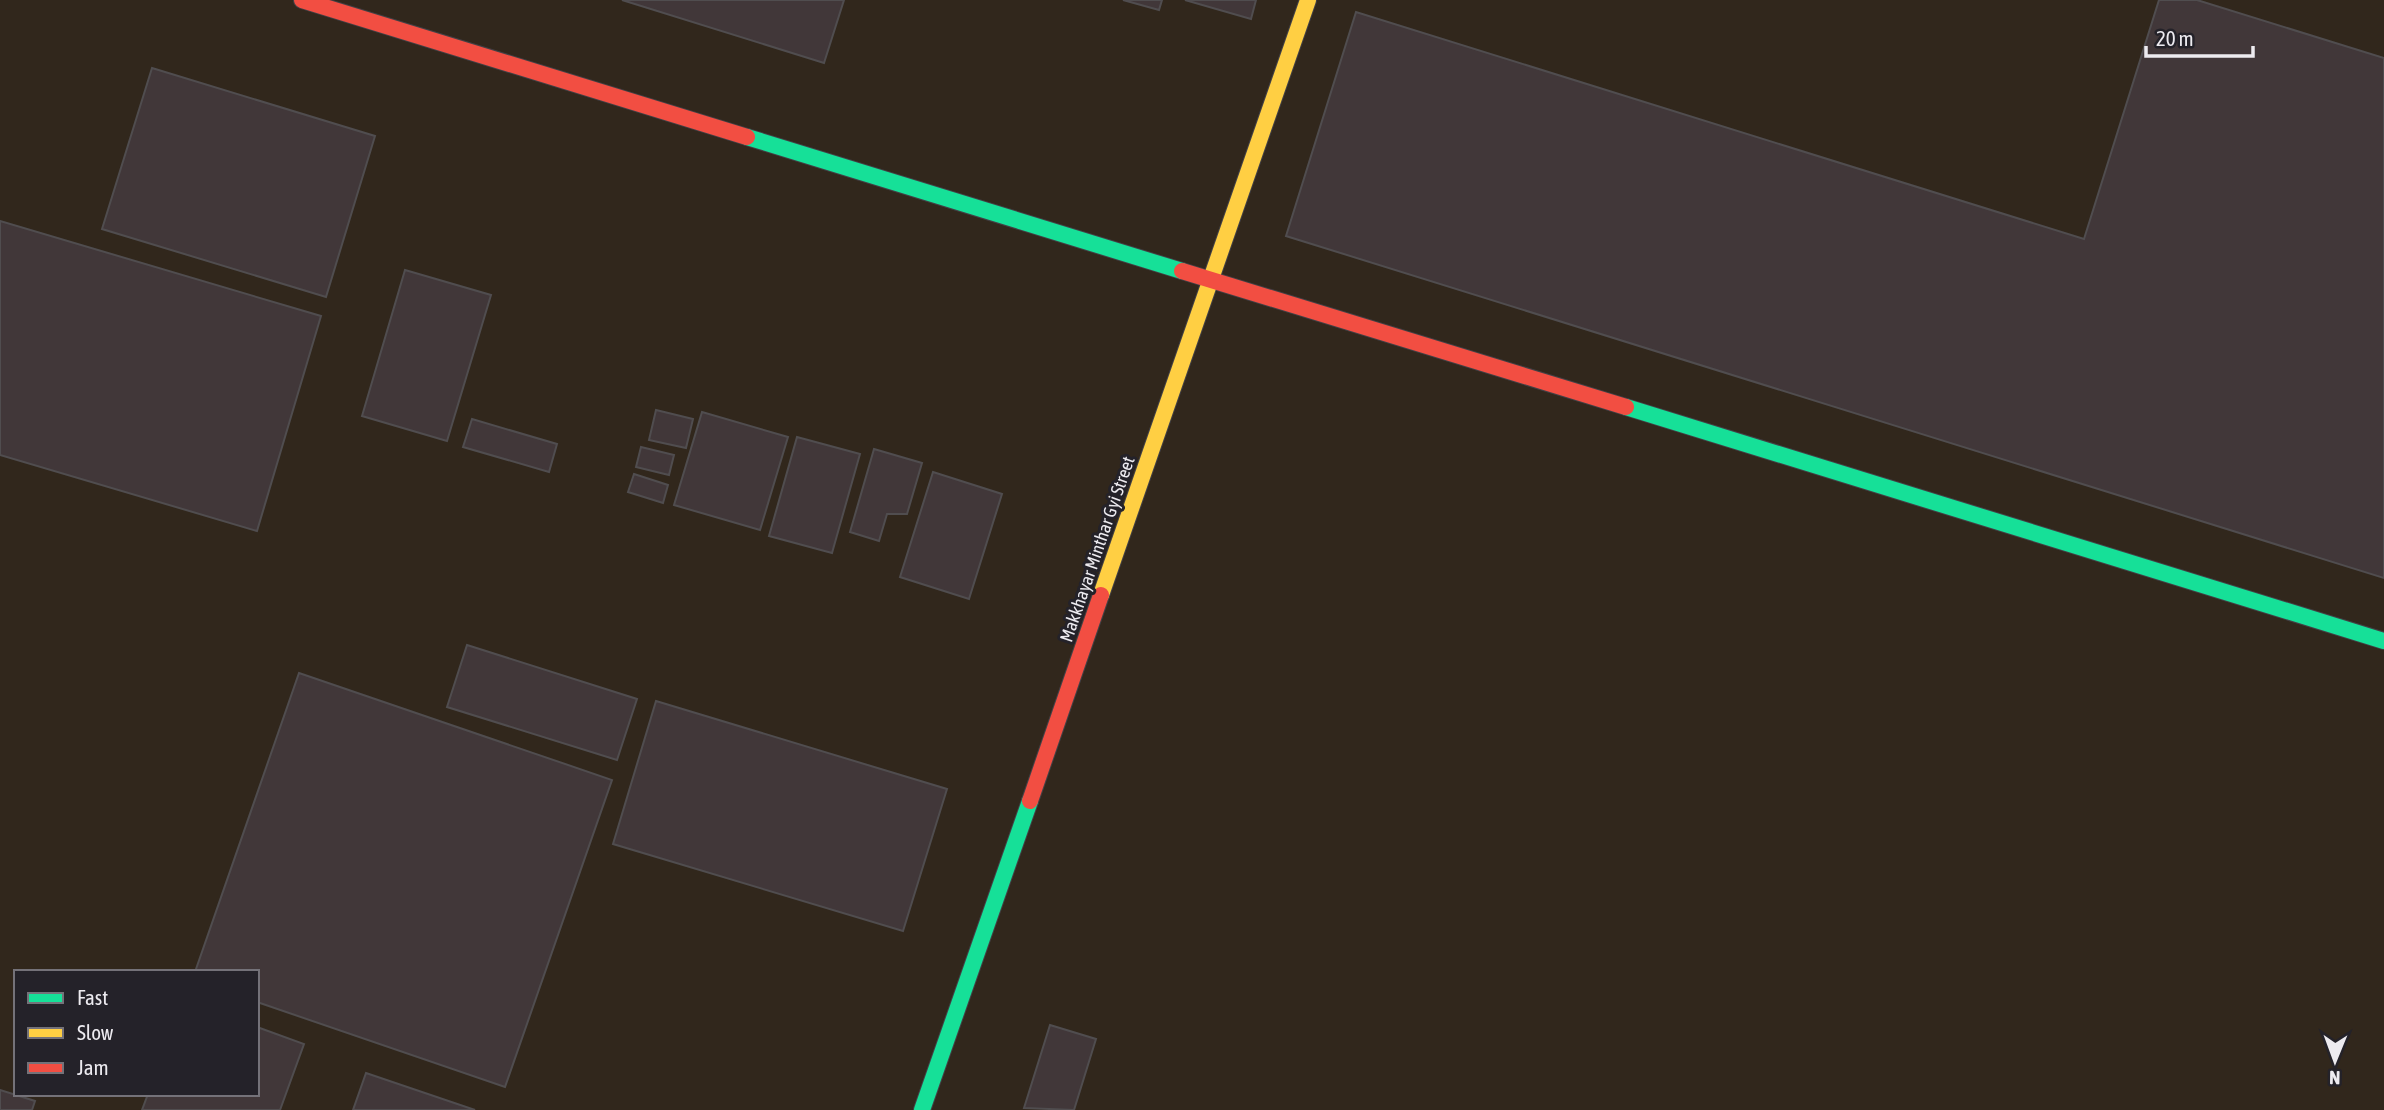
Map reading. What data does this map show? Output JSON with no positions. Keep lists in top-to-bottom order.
{
  "streets": {
    "street": ["Makkhayar Minthar Gyi Street"]
  },
  "legend": ["Fast", "Slow", "Jam"],
  "scale_bar": "20 m",
  "north": "bottom"
}
